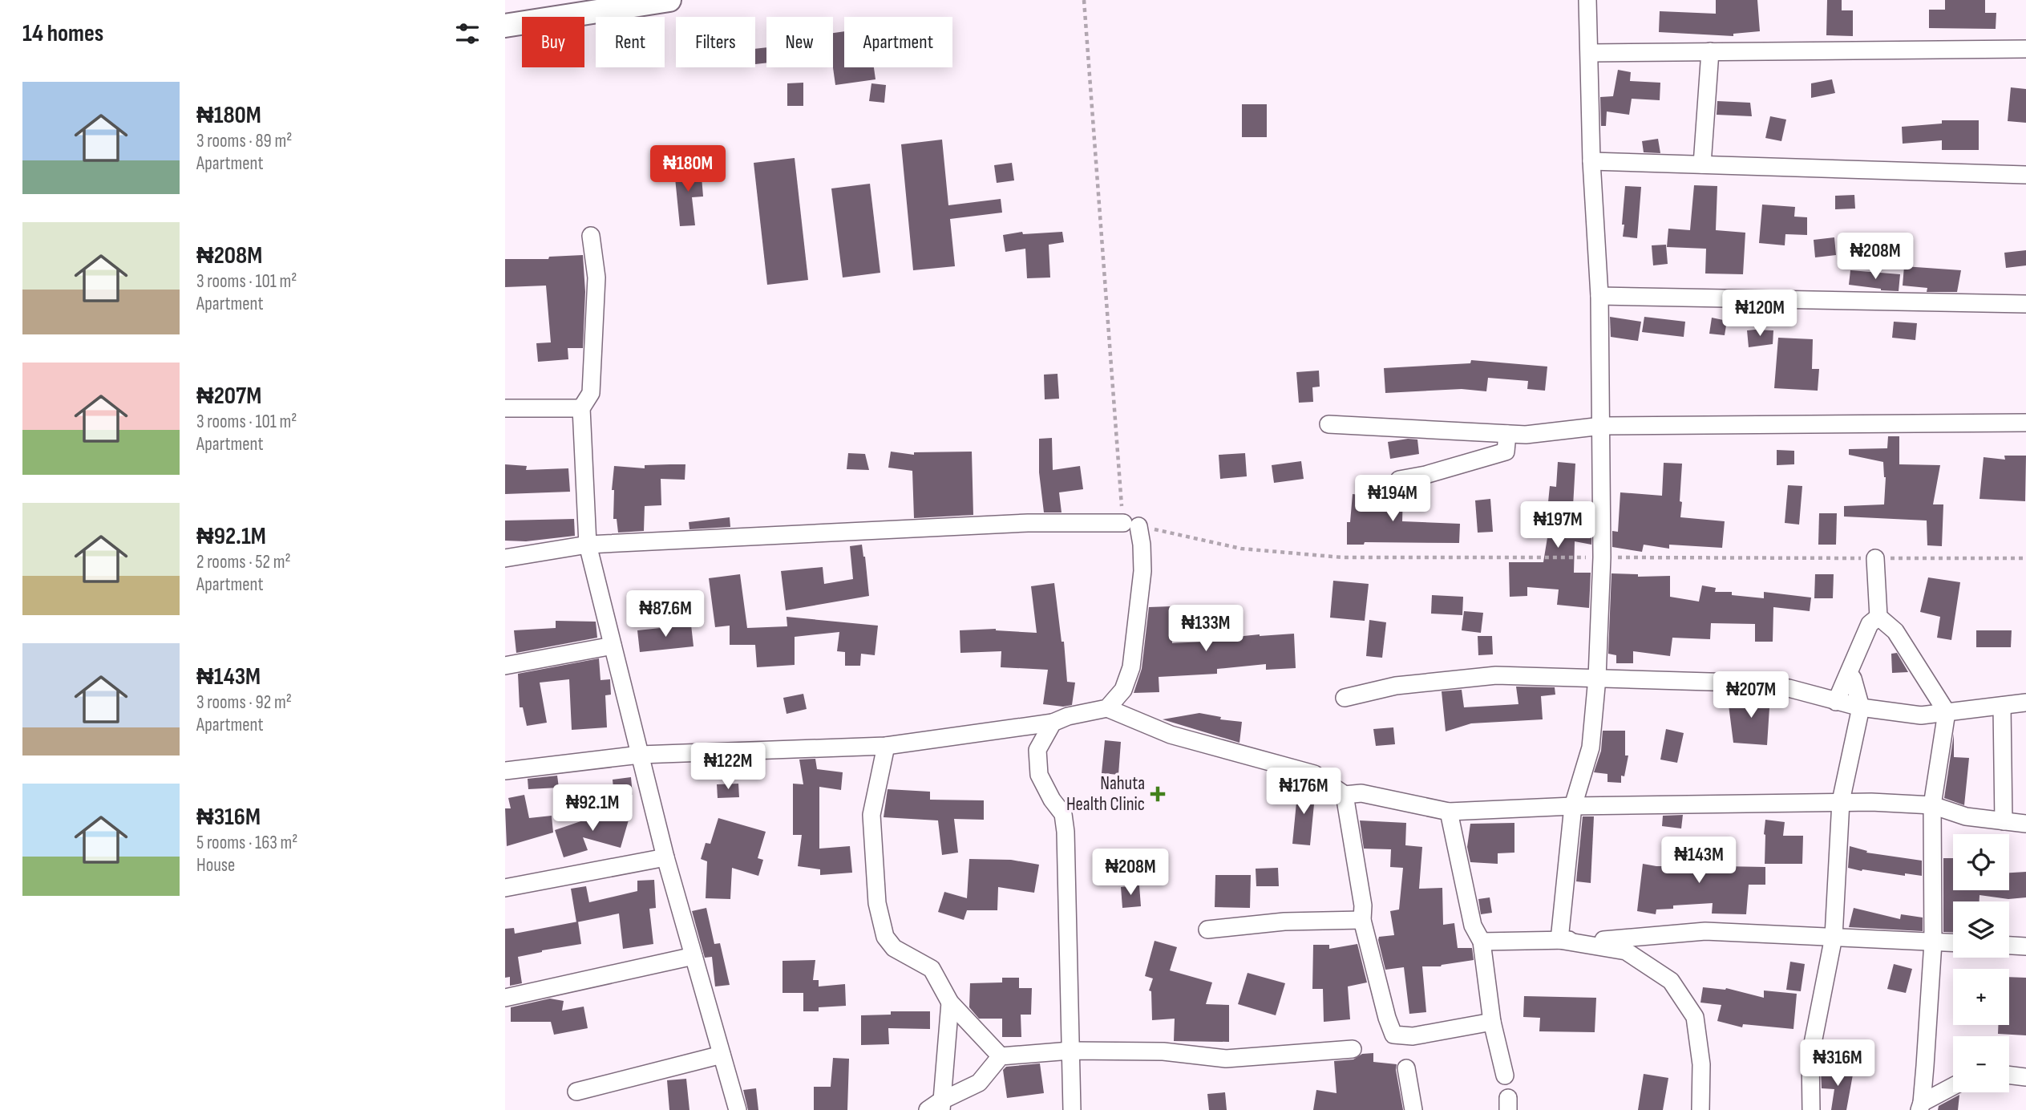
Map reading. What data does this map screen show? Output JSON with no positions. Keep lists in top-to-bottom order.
{
  "places": {
    "health": ["Nahuta Health Clinic"]
  },
  "page": {
    "heading": "14 homes",
    "chip": [
      "Buy",
      "Rent",
      "Filters",
      "New",
      "Apartment"
    ],
    "list": [
      {
        "name": "₦180M",
        "note": "3 rooms · 89 m² · Apartment"
      },
      {
        "name": "₦208M",
        "note": "3 rooms · 101 m² · Apartment"
      },
      {
        "name": "₦207M",
        "note": "3 rooms · 101 m² · Apartment"
      },
      {
        "name": "₦92.1M",
        "note": "2 rooms · 52 m² · Apartment"
      },
      {
        "name": "₦143M",
        "note": "3 rooms · 92 m² · Apartment"
      },
      {
        "name": "₦316M",
        "note": "5 rooms · 163 m² · House"
      }
    ],
    "price": [
      "₦180M",
      "₦208M",
      "₦120M",
      "₦194M",
      "₦197M",
      "₦87.6M",
      "₦133M",
      "₦207M",
      "₦122M",
      "₦176M",
      "₦92.1M",
      "₦143M",
      "₦208M",
      "₦316M"
    ],
    "map_buttons": ["+", "−"]
  }
}
